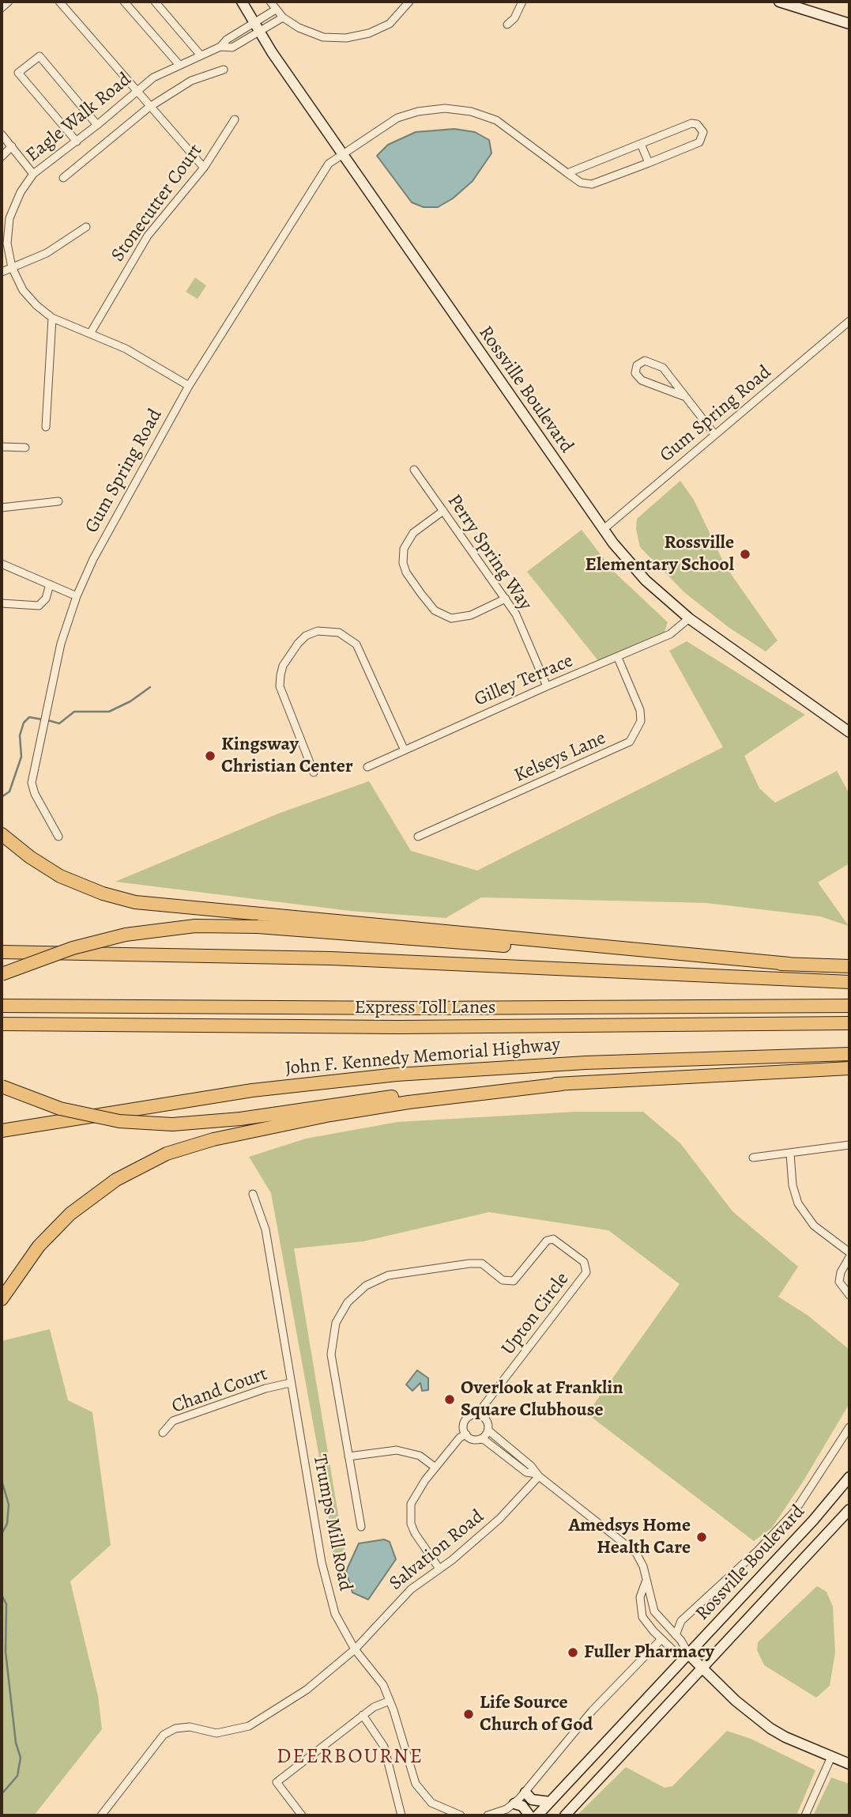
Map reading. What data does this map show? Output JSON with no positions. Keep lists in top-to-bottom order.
{
  "streets": {
    "highway": ["Express Toll Lanes", "John F. Kennedy Memorial Highway"],
    "main road": ["Rossville Boulevard"],
    "street": [
      "Eagle Walk Road",
      "Stonecutter Court",
      "Gum Spring Road",
      "Perry Spring Way",
      "Gilley Terrace",
      "Kelseys Lane",
      "Upton Circle",
      "Chand Court",
      "Trumps Mill Road",
      "Salvation Road"
    ]
  },
  "crossings": [
    ["Eagle Walk Road", "Stonecutter Court"],
    ["Eagle Walk Road", "Rossville Boulevard"],
    ["Eagle Walk Road", "Gum Spring Road"],
    ["Rossville Boulevard", "Gum Spring Road"],
    ["Rossville Boulevard", "Gilley Terrace"],
    ["Perry Spring Way", "Gilley Terrace"],
    ["Gilley Terrace", "Kelseys Lane"],
    ["Chand Court", "Trumps Mill Road"],
    ["Trumps Mill Road", "Salvation Road"]
  ],
  "districts": ["DEERBOURNE"],
  "places": [
    "Rossville Elementary School",
    "Kingsway Christian Center",
    "Overlook at Franklin Square Clubhouse",
    "Amedsys Home Health Care",
    "Fuller Pharmacy",
    "Life Source Church of God"
  ]
}
